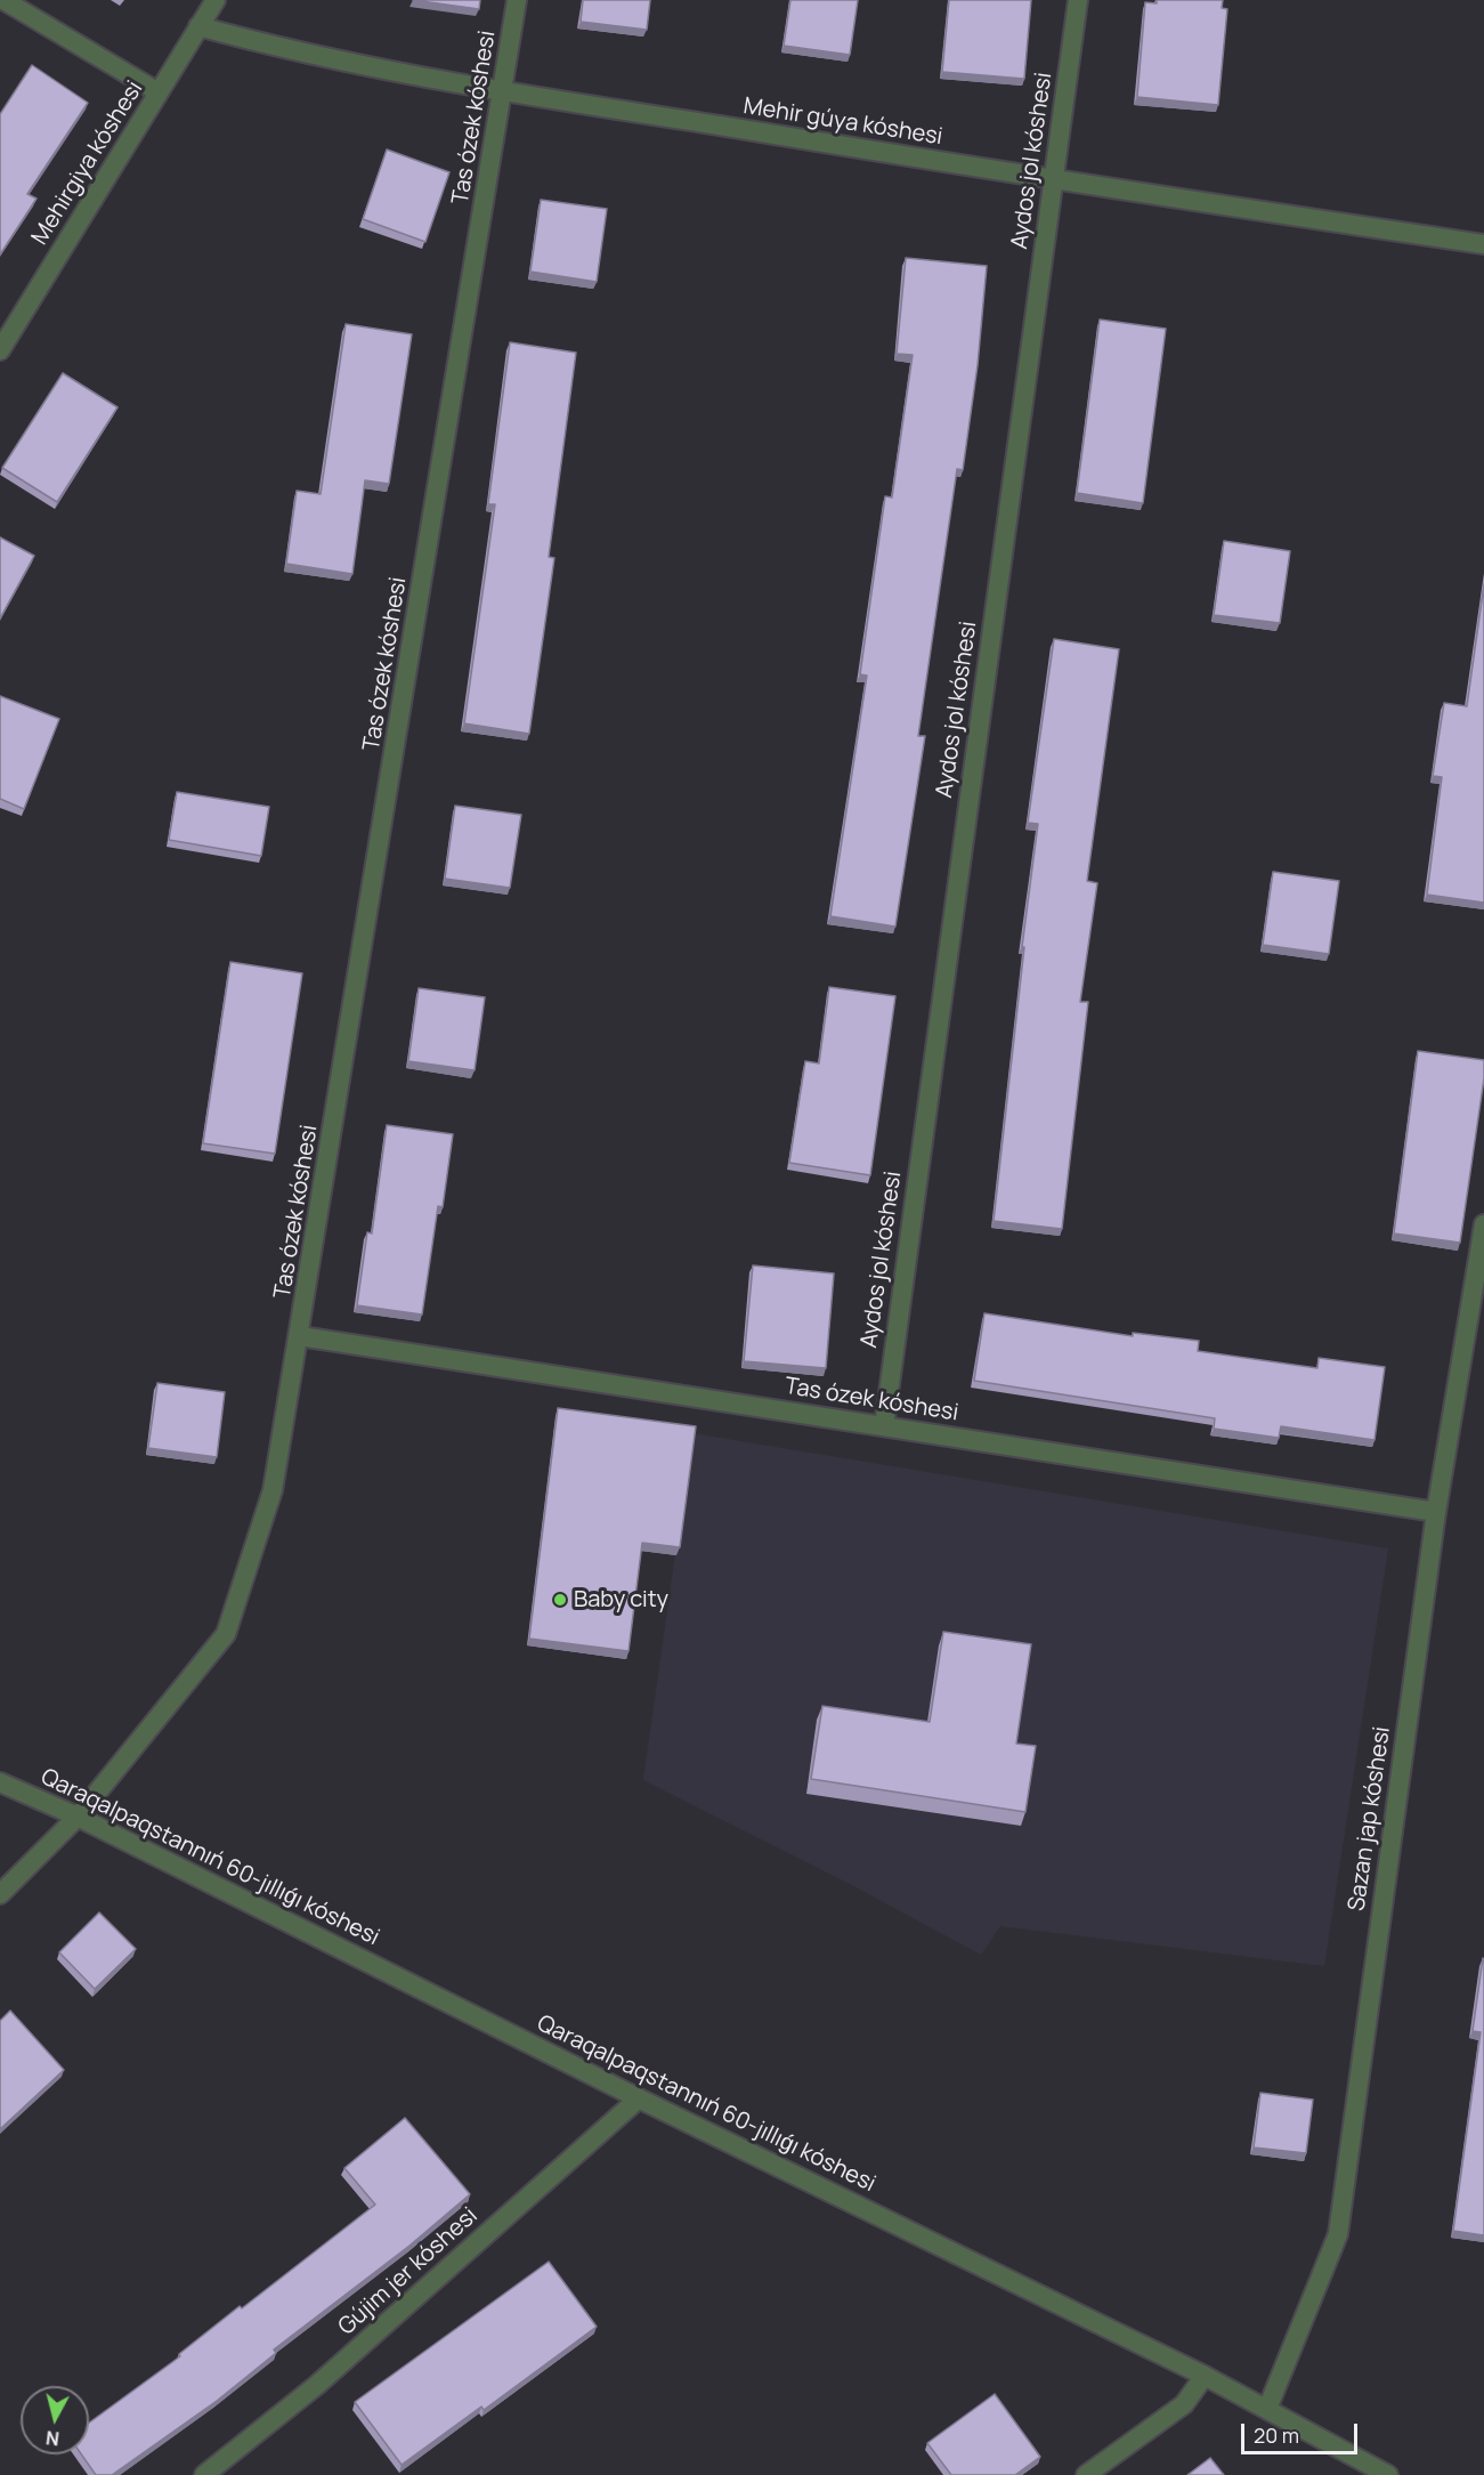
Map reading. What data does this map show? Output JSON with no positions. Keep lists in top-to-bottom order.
{
  "streets": {
    "street": [
      "Tas ózek kóshesi",
      "Mehir gúyа kóshesi",
      "Aydos jol kóshesi",
      "Mehirgiya kóshesi",
      "Sazan jap kóshesi",
      "Qaraqalpaqstannıń 60-jıllıǵı kóshesi",
      "Gújim jer kóshesi"
    ]
  },
  "crossings": [
    ["Tas ózek kóshesi", "Mehir gúyа kóshesi"],
    ["Tas ózek kóshesi", "Aydos jol kóshesi"],
    ["Tas ózek kóshesi", "Sazan jap kóshesi"],
    ["Tas ózek kóshesi", "Qaraqalpaqstannıń 60-jıllıǵı kóshesi"],
    ["Mehir gúyа kóshesi", "Aydos jol kóshesi"],
    ["Mehir gúyа kóshesi", "Mehirgiya kóshesi"],
    ["Sazan jap kóshesi", "Qaraqalpaqstannıń 60-jıllıǵı kóshesi"],
    ["Qaraqalpaqstannıń 60-jıllıǵı kóshesi", "Gújim jer kóshesi"]
  ],
  "places": ["Baby city"],
  "scale_bar": "20 m",
  "north": "bottom"
}
